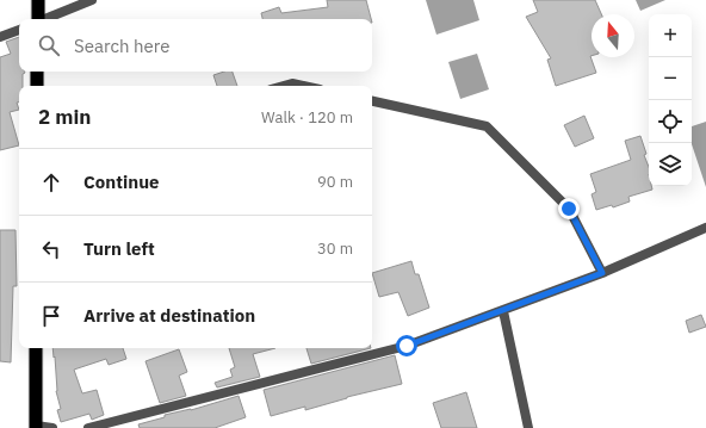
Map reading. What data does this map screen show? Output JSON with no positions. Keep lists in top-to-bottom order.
{
  "north": "top",
  "page": {
    "map_buttons": ["+", "−"],
    "search": "Search here",
    "heading": ["2 min", "Walk · 120 m"],
    "list": [
      ["Continue", "90 m"],
      ["Turn left", "30 m"],
      "Arrive at destination"
    ]
  }
}
